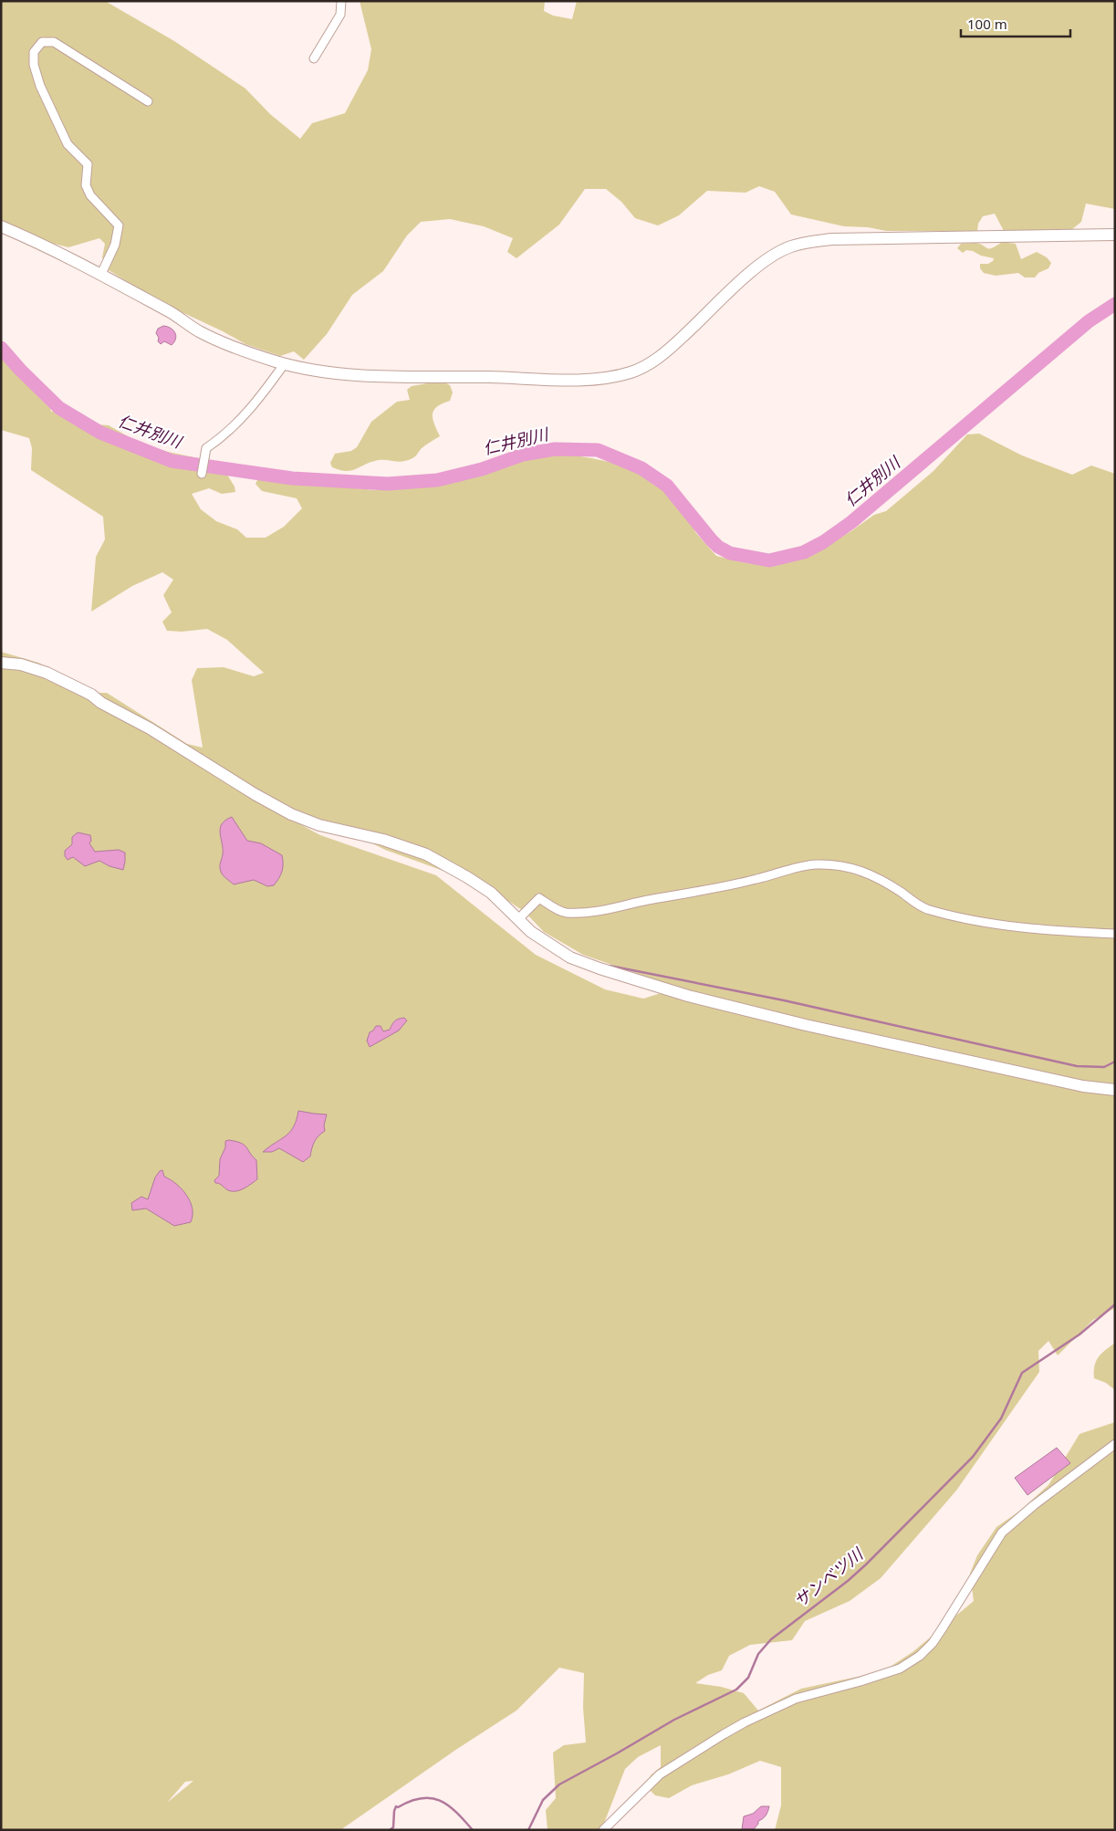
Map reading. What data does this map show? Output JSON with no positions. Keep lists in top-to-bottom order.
{
  "water": ["仁井別川", "サンベツ川"],
  "scale_bar": "100 m"
}
